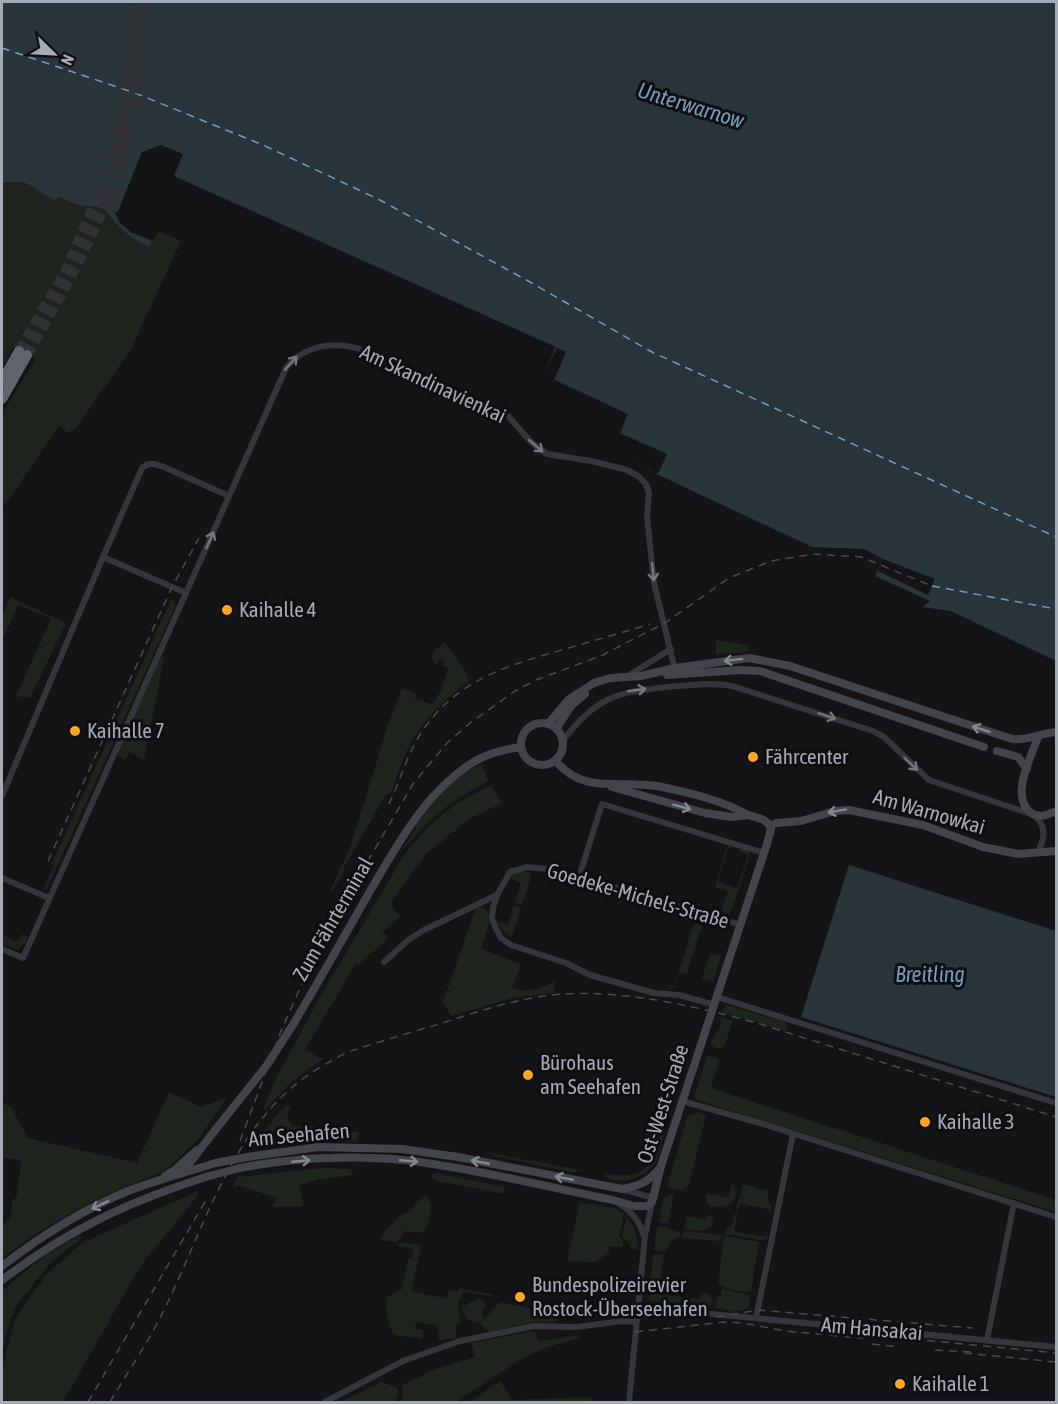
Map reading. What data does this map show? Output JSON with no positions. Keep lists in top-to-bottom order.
{
  "streets": {
    "street": [
      "Am Skandinavienkai",
      "Am Warnowkai",
      "Goedeke-Michels-Straße",
      "Zum Fährterminal",
      "Ost-West-Straße",
      "Am Seehafen",
      "Am Hansakai"
    ]
  },
  "crossings": [
    ["Am Warnowkai", "Zum Fährterminal"],
    ["Am Warnowkai", "Ost-West-Straße"],
    ["Goedeke-Michels-Straße", "Ost-West-Straße"],
    ["Zum Fährterminal", "Am Seehafen"],
    ["Ost-West-Straße", "Am Seehafen"],
    ["Ost-West-Straße", "Am Hansakai"]
  ],
  "water": ["Unterwarnow", "Breitling"],
  "places": [
    "Kaihalle 4",
    "Kaihalle 7",
    "Fährcenter",
    "Bürohaus am Seehafen",
    "Kaihalle 3",
    "Bundespolizeirevier Rostock-Überseehafen",
    "Kaihalle 1"
  ],
  "north": "bottom right"
}
